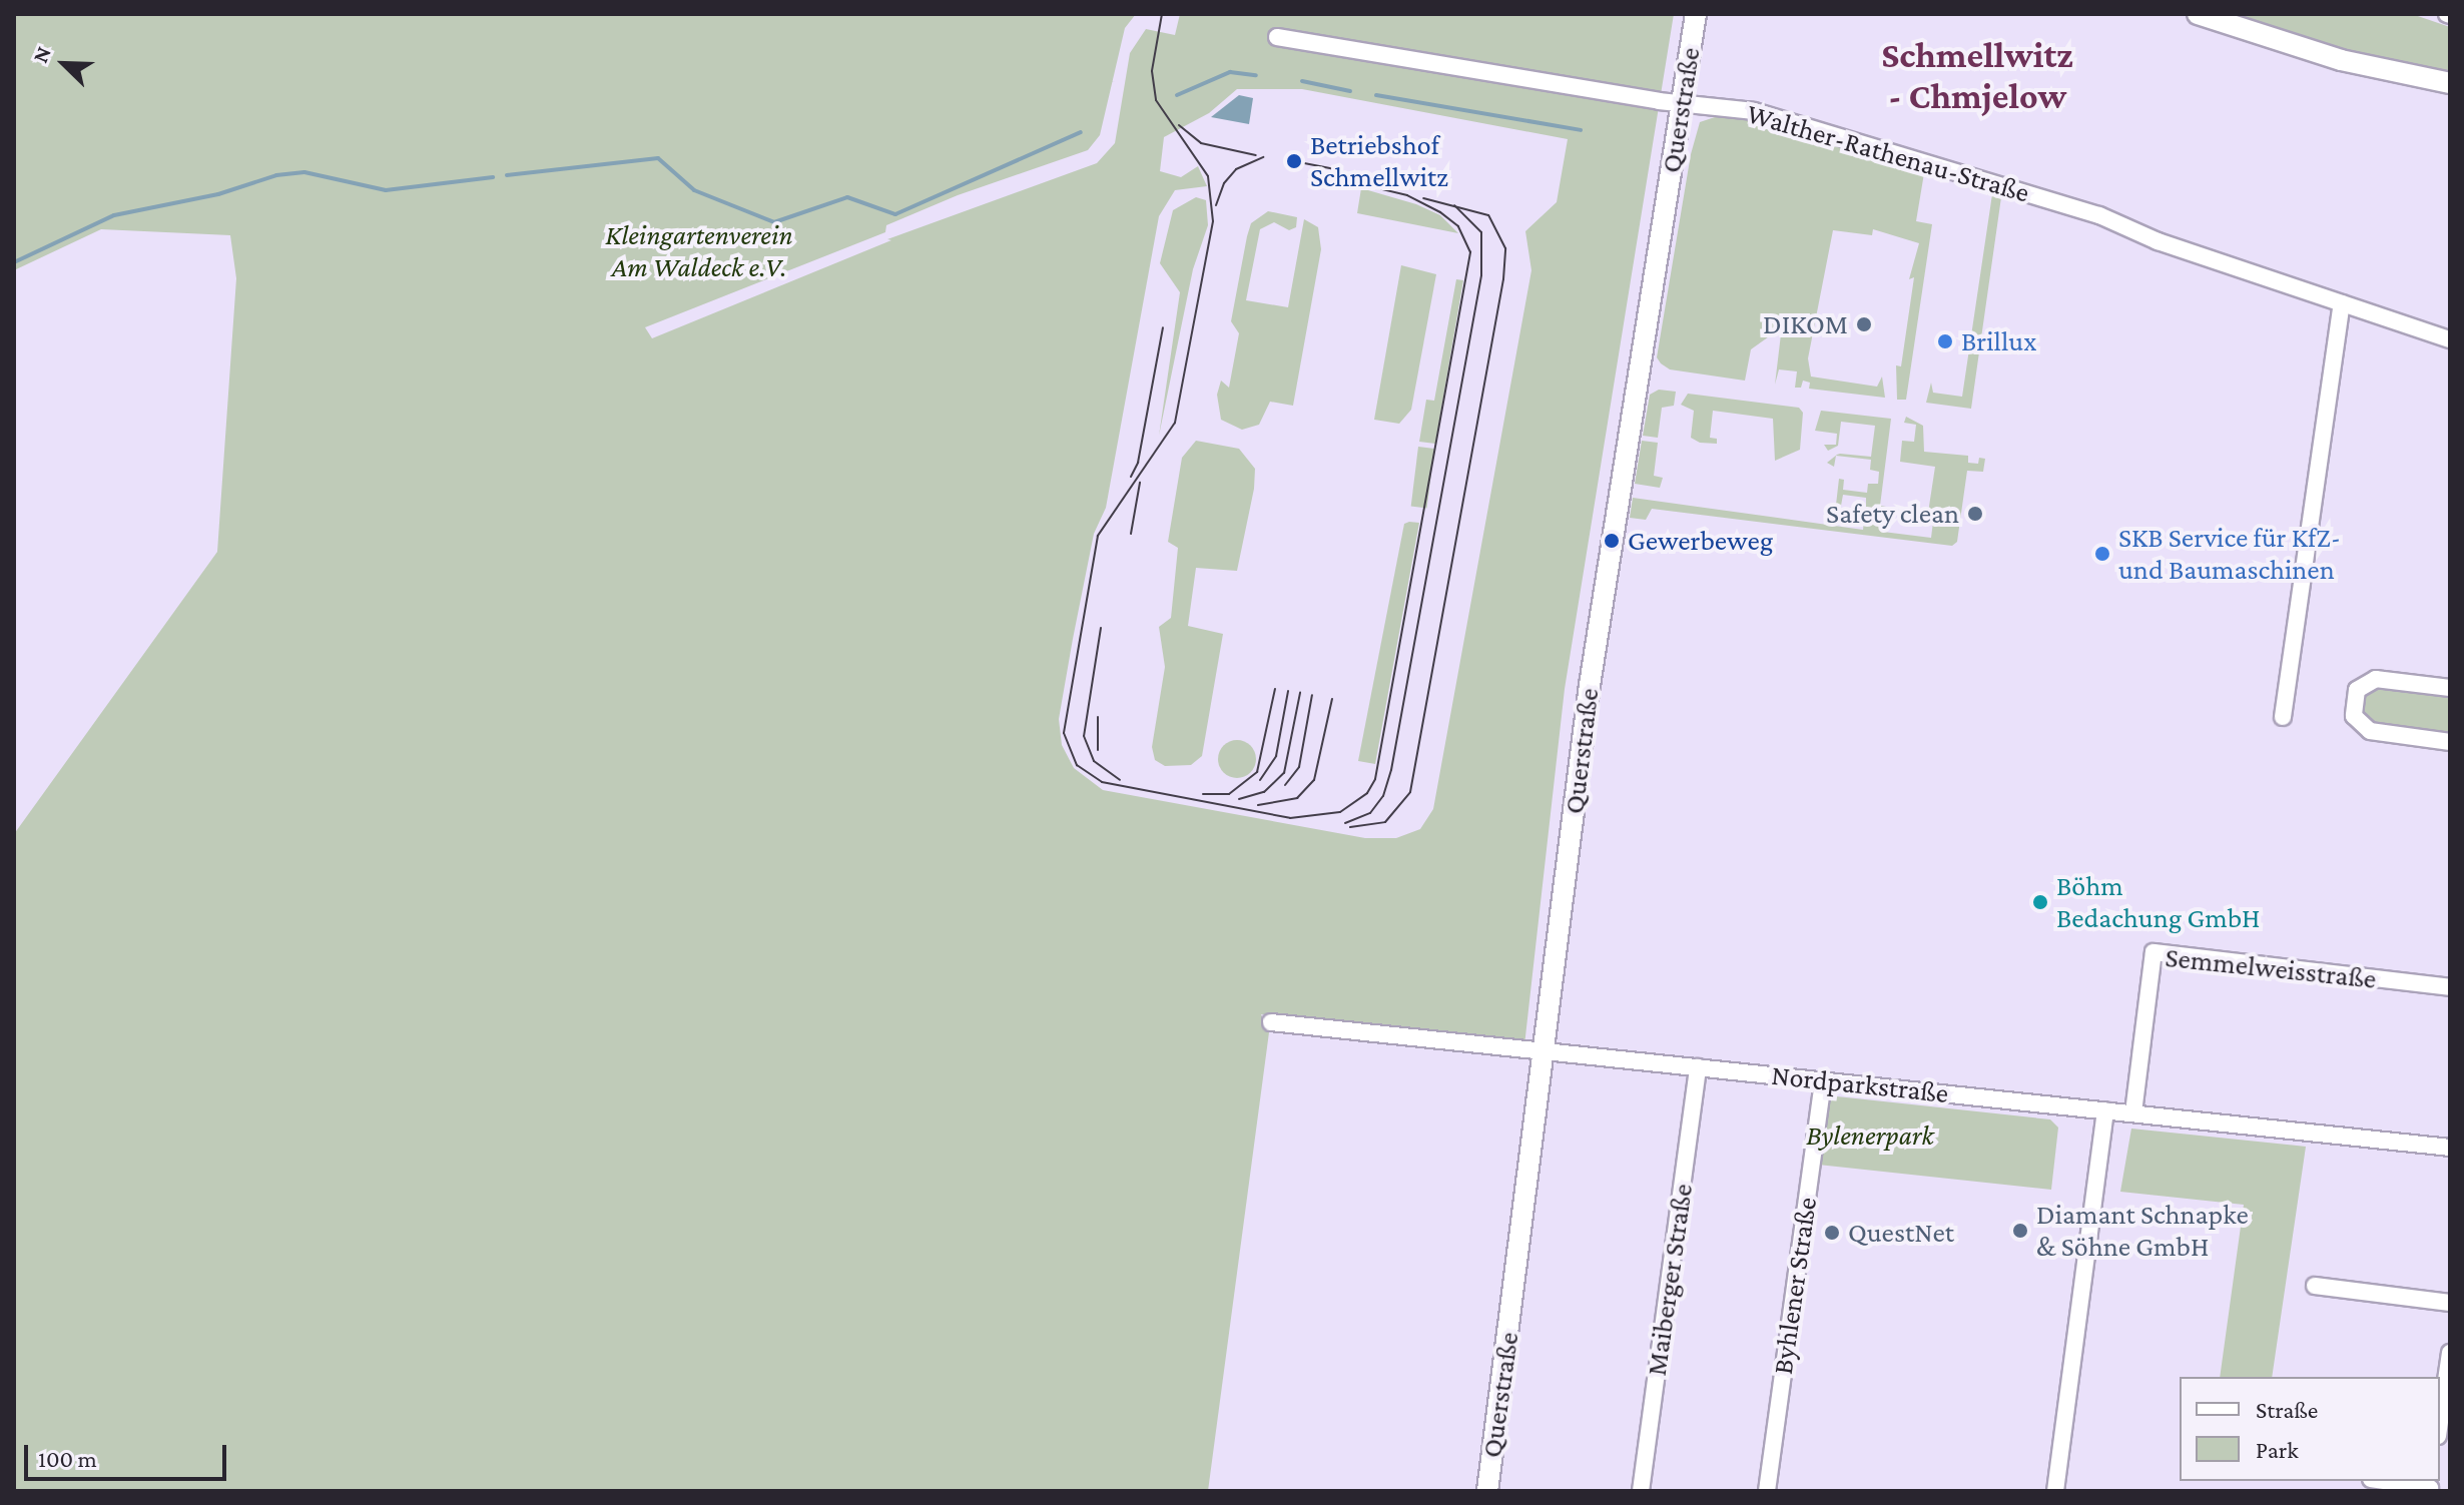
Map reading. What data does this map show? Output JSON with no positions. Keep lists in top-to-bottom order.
{
  "streets": {
    "street": [
      "Querstraße",
      "Walther-Rathenau-Straße",
      "Semmelweisstraße",
      "Nordparkstraße",
      "Maiberger Straße",
      "Byhlener Straße"
    ]
  },
  "crossings": [
    ["Querstraße", "Walther-Rathenau-Straße"],
    ["Querstraße", "Nordparkstraße"],
    ["Semmelweisstraße", "Nordparkstraße"],
    ["Nordparkstraße", "Maiberger Straße"],
    ["Nordparkstraße", "Byhlener Straße"]
  ],
  "districts": ["Schmellwitz - Chmjelow"],
  "parks": ["Kleingartenverein Am Waldeck e.V.", "Bylenerpark"],
  "places": [
    "Betriebshof Schmellwitz",
    "DIKOM",
    "Brillux",
    "Safety clean",
    "Gewerbeweg",
    "SKB Service für KfZ- und Baumaschinen",
    "Böhm Bedachung GmbH",
    "Diamant Schnapke & Söhne GmbH",
    "QuestNet"
  ],
  "legend": ["Straße", "Park"],
  "scale_bar": "100 m",
  "north": "top left"
}
